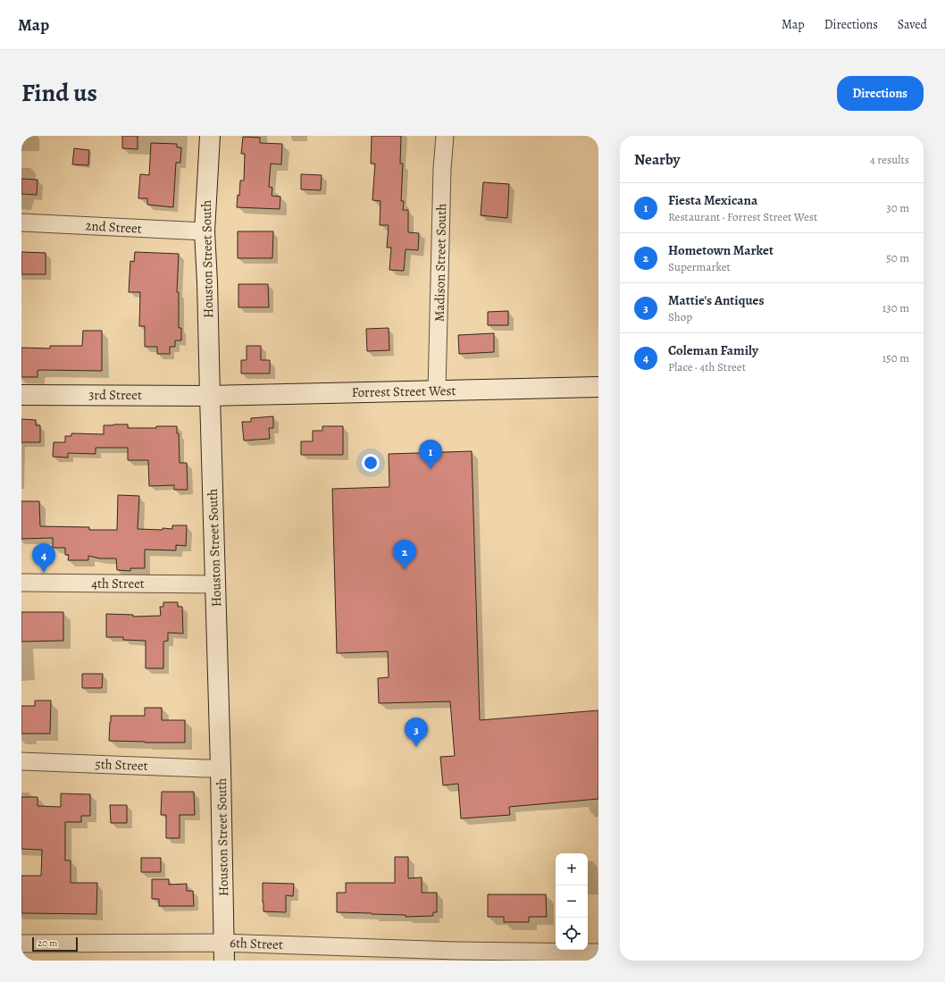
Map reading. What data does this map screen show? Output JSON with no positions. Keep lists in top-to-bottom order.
{
  "streets": {
    "street": [
      "2nd Street",
      "Houston Street South",
      "Madison Street South",
      "Forrest Street West",
      "3rd Street",
      "4th Street",
      "5th Street",
      "6th Street"
    ]
  },
  "crossings": [
    ["2nd Street", "Houston Street South"],
    ["Houston Street South", "Forrest Street West"],
    ["Houston Street South", "3rd Street"],
    ["Houston Street South", "4th Street"],
    ["Houston Street South", "5th Street"],
    ["Houston Street South", "6th Street"],
    ["Madison Street South", "Forrest Street West"],
    ["Forrest Street West", "3rd Street"]
  ],
  "scale_bar": "20 m",
  "page": {
    "header": "Map",
    "nav": ["Map", "Directions", "Saved"],
    "title": "Find us",
    "buttons": "Directions",
    "heading": ["Nearby", "4 results"],
    "list": [
      {
        "mark": "1",
        "name": "Fiesta Mexicana",
        "note": "Restaurant · Forrest Street West",
        "value": "30 m"
      },
      {
        "mark": "2",
        "name": "Hometown Market",
        "note": "Supermarket",
        "value": "50 m"
      },
      {
        "mark": "3",
        "name": "Mattie's Antiques",
        "note": "Shop",
        "value": "130 m"
      },
      {
        "mark": "4",
        "name": "Coleman Family",
        "note": "Place · 4th Street",
        "value": "150 m"
      }
    ],
    "pins": [
      "1",
      "2",
      "4",
      "3"
    ],
    "map_buttons": ["+", "−"],
    "scale": "20 m"
  }
}
